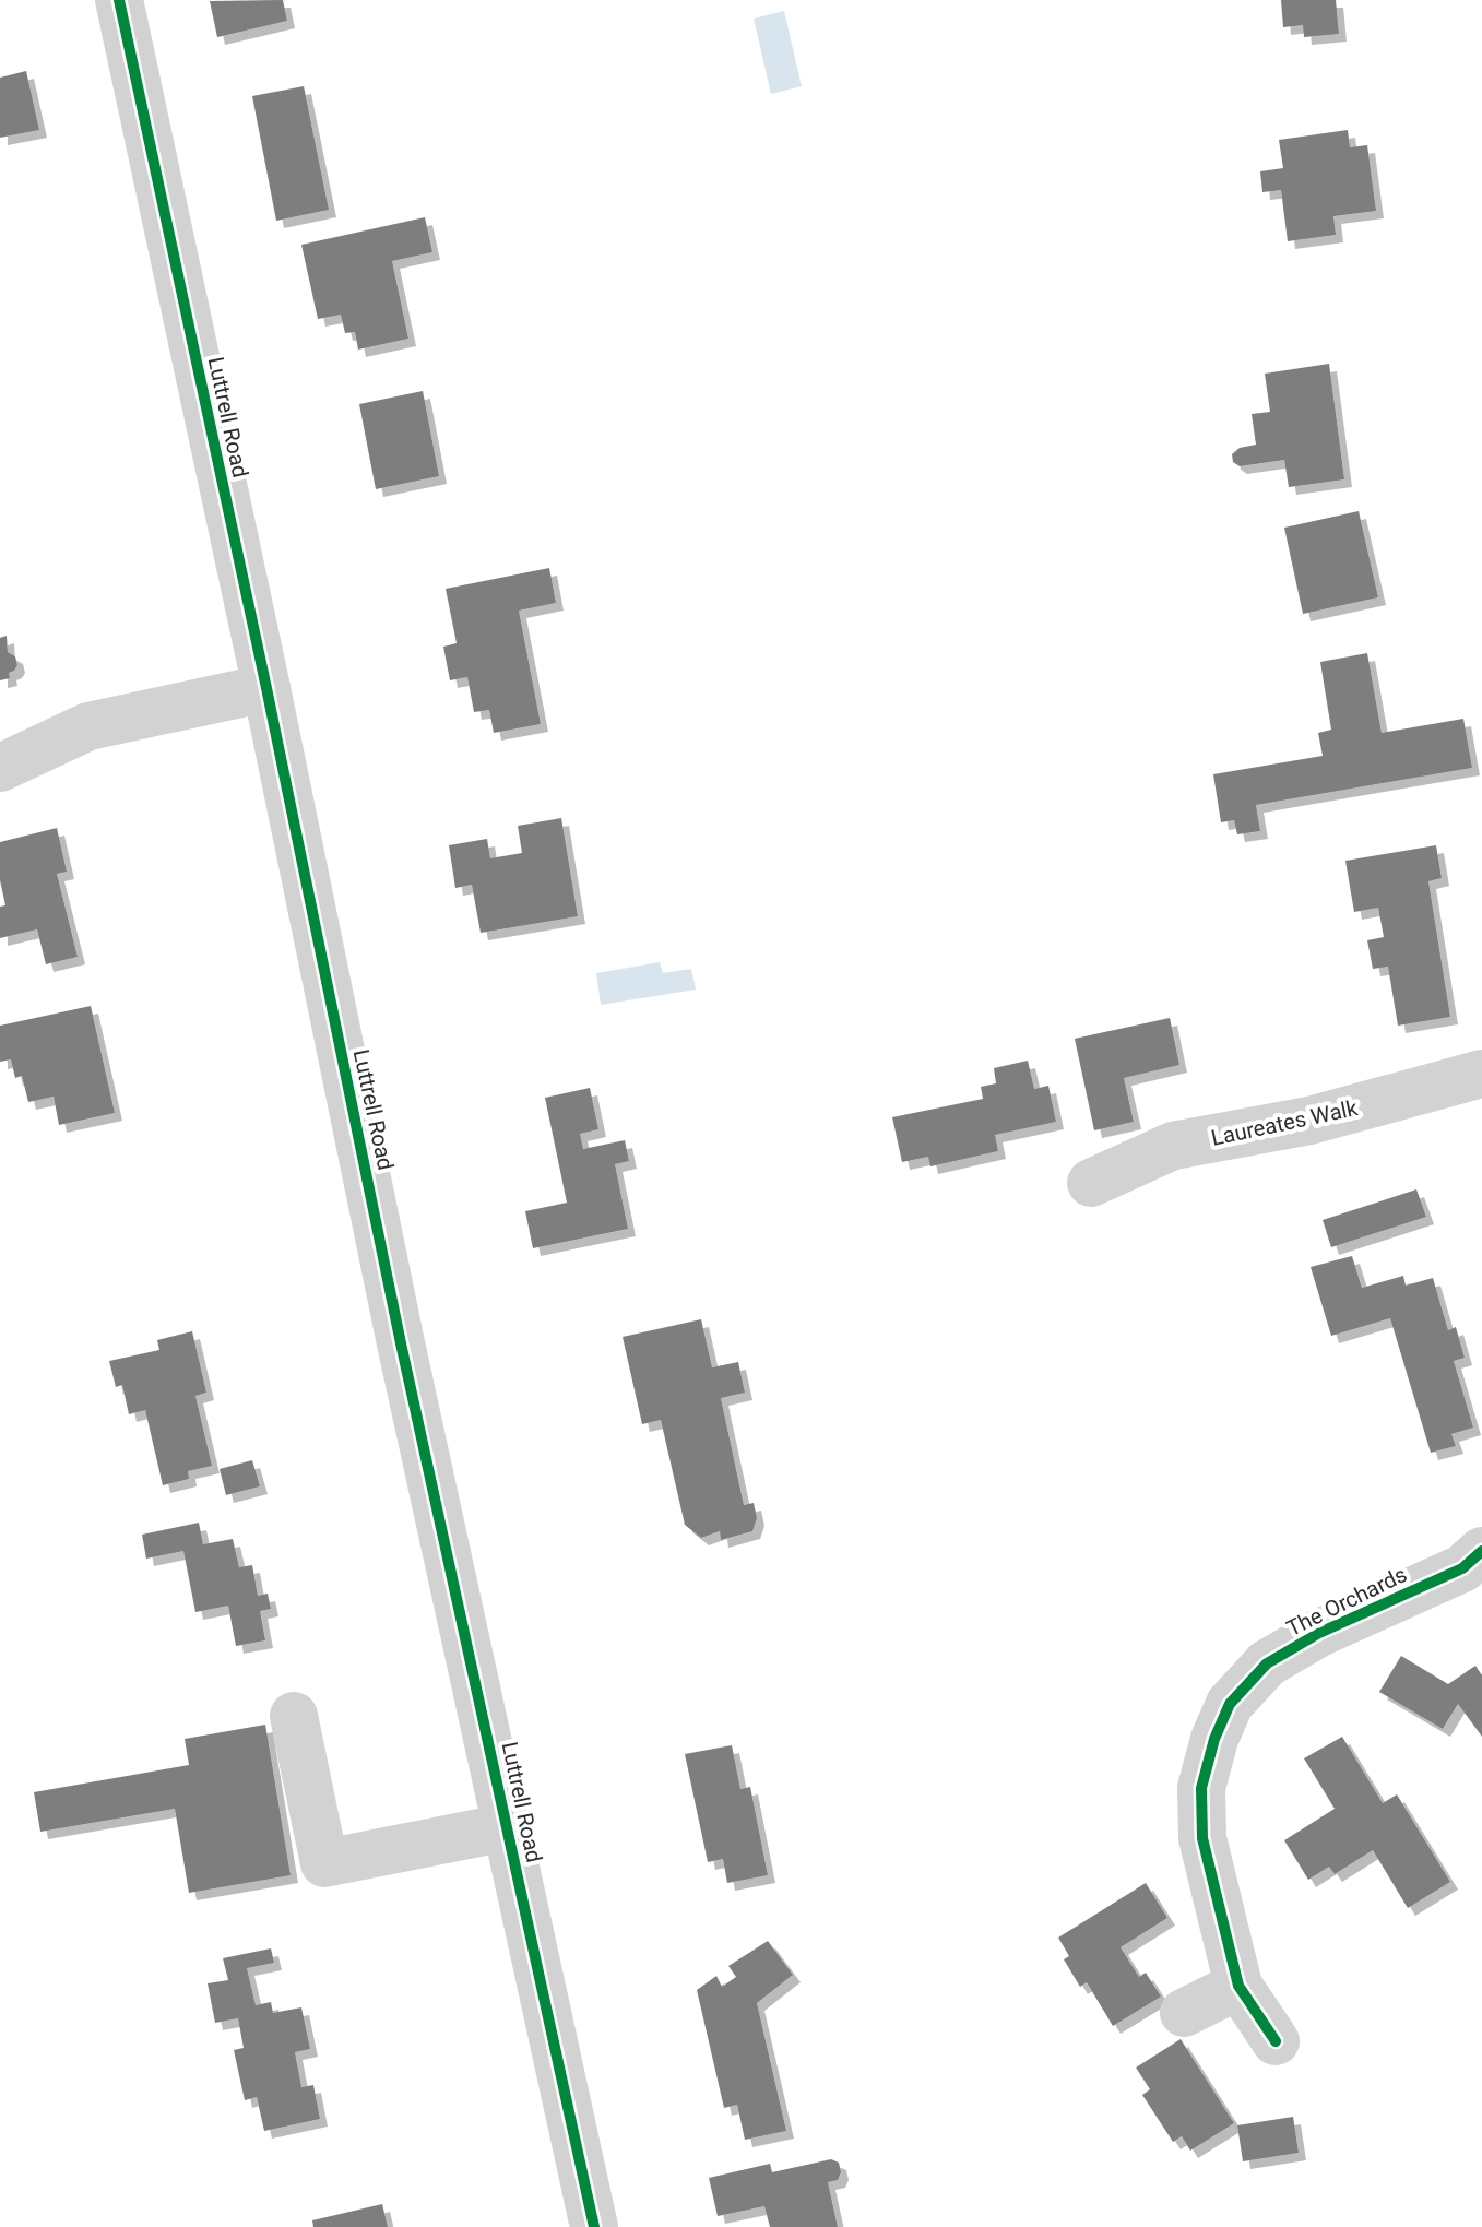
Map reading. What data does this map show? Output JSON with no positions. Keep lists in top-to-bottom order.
{
  "streets": {
    "street": ["Luttrell Road", "Laureates Walk", "The Orchards"]
  }
}
